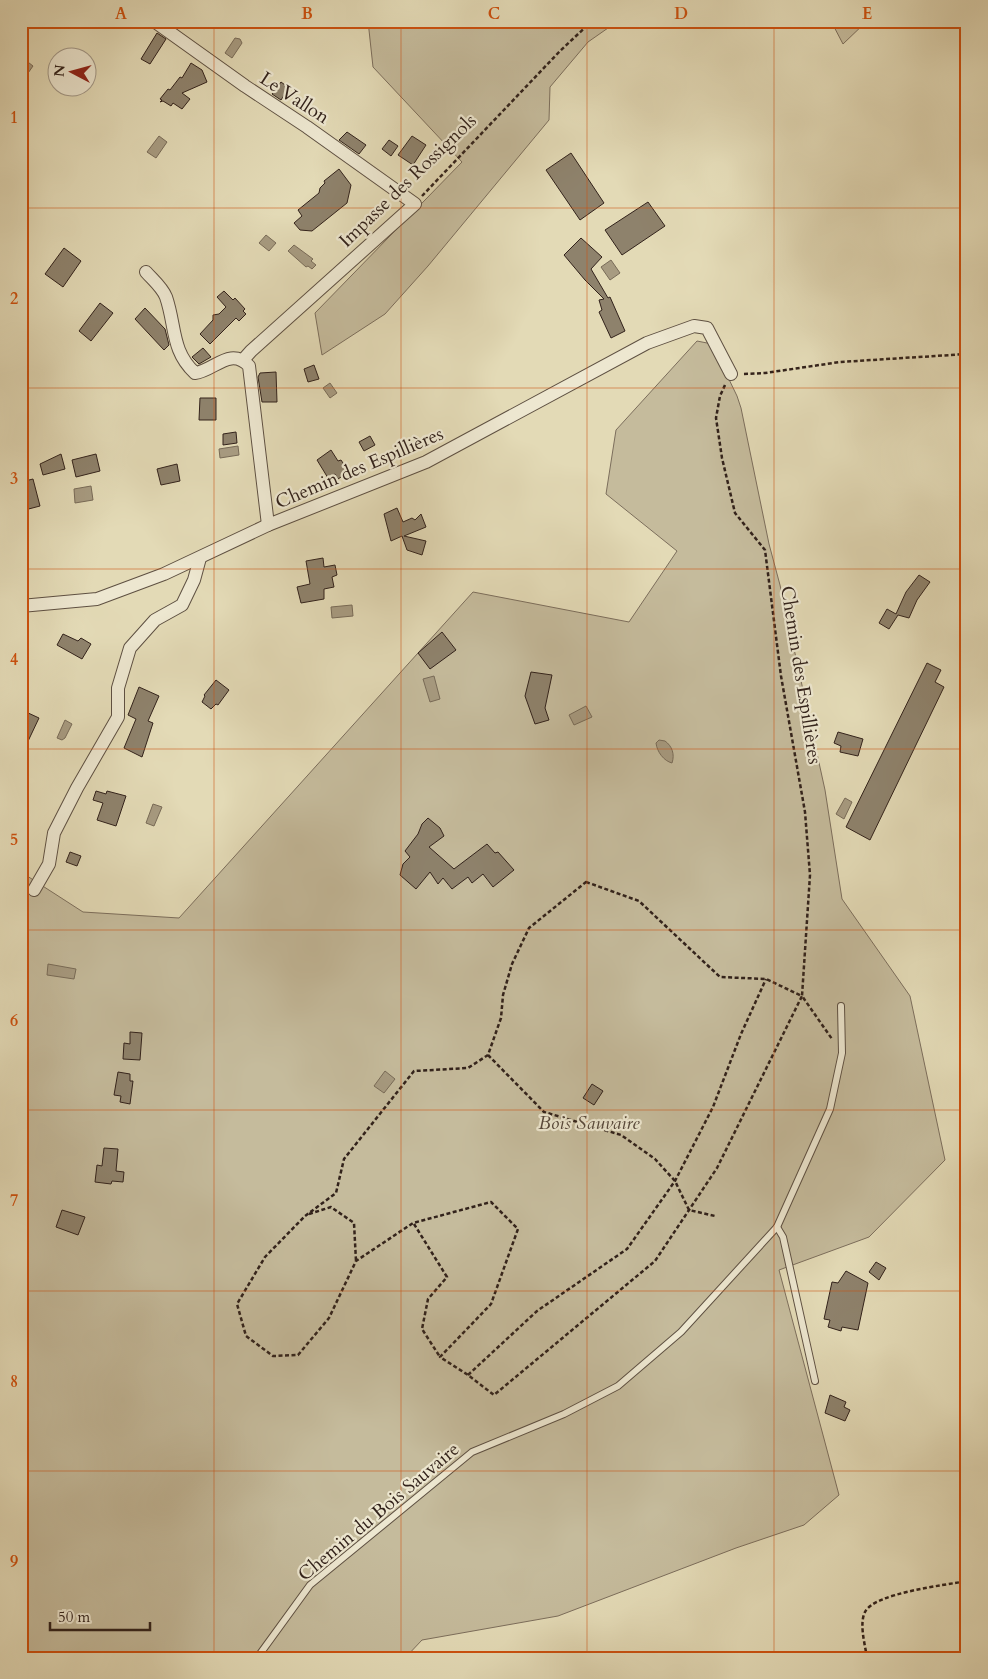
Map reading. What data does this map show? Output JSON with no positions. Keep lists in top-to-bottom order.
{
  "streets": {
    "street": ["Le Vallon", "Impasse des Rossignols", "Chemin des Espillières"],
    "lane": ["Chemin du Bois Sauvaire"]
  },
  "crossings": [
    ["Le Vallon", "Impasse des Rossignols"]
  ],
  "parks": ["Bois Sauvaire"],
  "scale_bar": "50 m",
  "north": "left",
  "grid": {
    "columns": [
      "A",
      "B",
      "C",
      "D",
      "E"
    ],
    "rows": [
      "1",
      "2",
      "3",
      "4",
      "5",
      "6",
      "7",
      "8",
      "9"
    ]
  }
}
